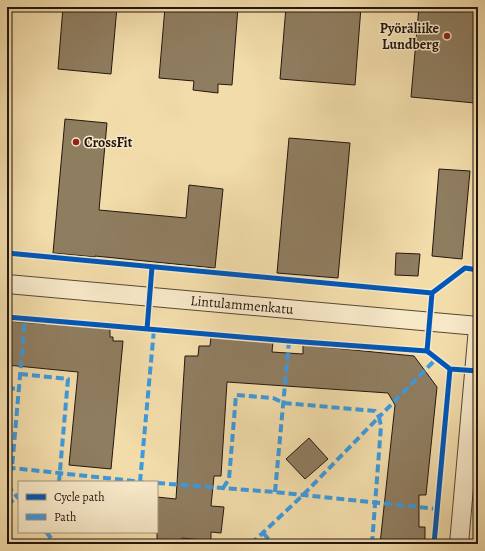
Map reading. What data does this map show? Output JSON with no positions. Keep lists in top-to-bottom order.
{
  "streets": {
    "street": ["Lintulammenkatu"]
  },
  "places": ["Pyöräliike Lundberg", "CrossFit"],
  "legend": ["Cycle path", "Path"]
}
